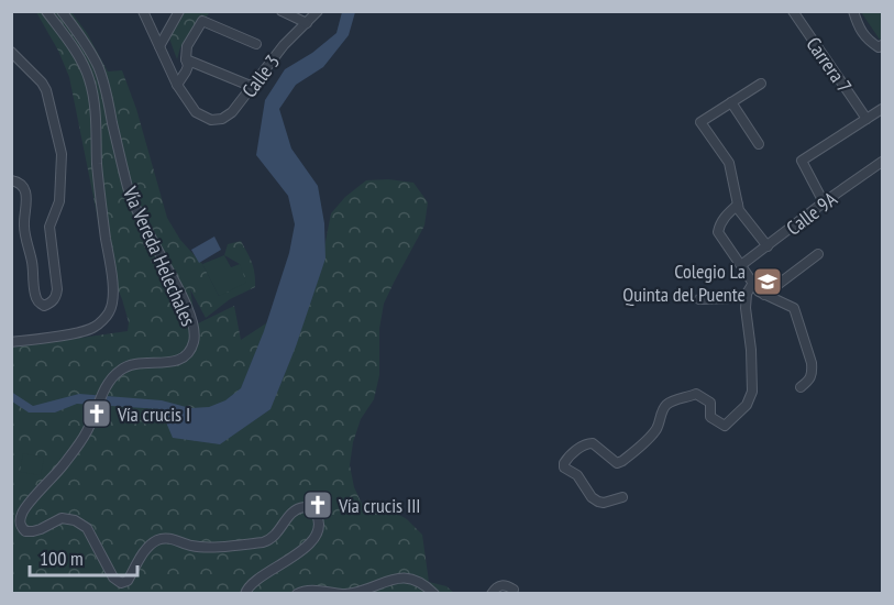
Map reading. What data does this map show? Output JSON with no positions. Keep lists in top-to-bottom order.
{
  "streets": {
    "street": [
      "Carrera 7",
      "Calle 3",
      "Calle 9A",
      "Vía Vereda Helechales"
    ]
  },
  "places": {
    "school or university": ["Colegio La Quinta del Puente"],
    "church": ["Vía crucis I", "Vía crucis III"]
  },
  "scale_bar": "100 m"
}
